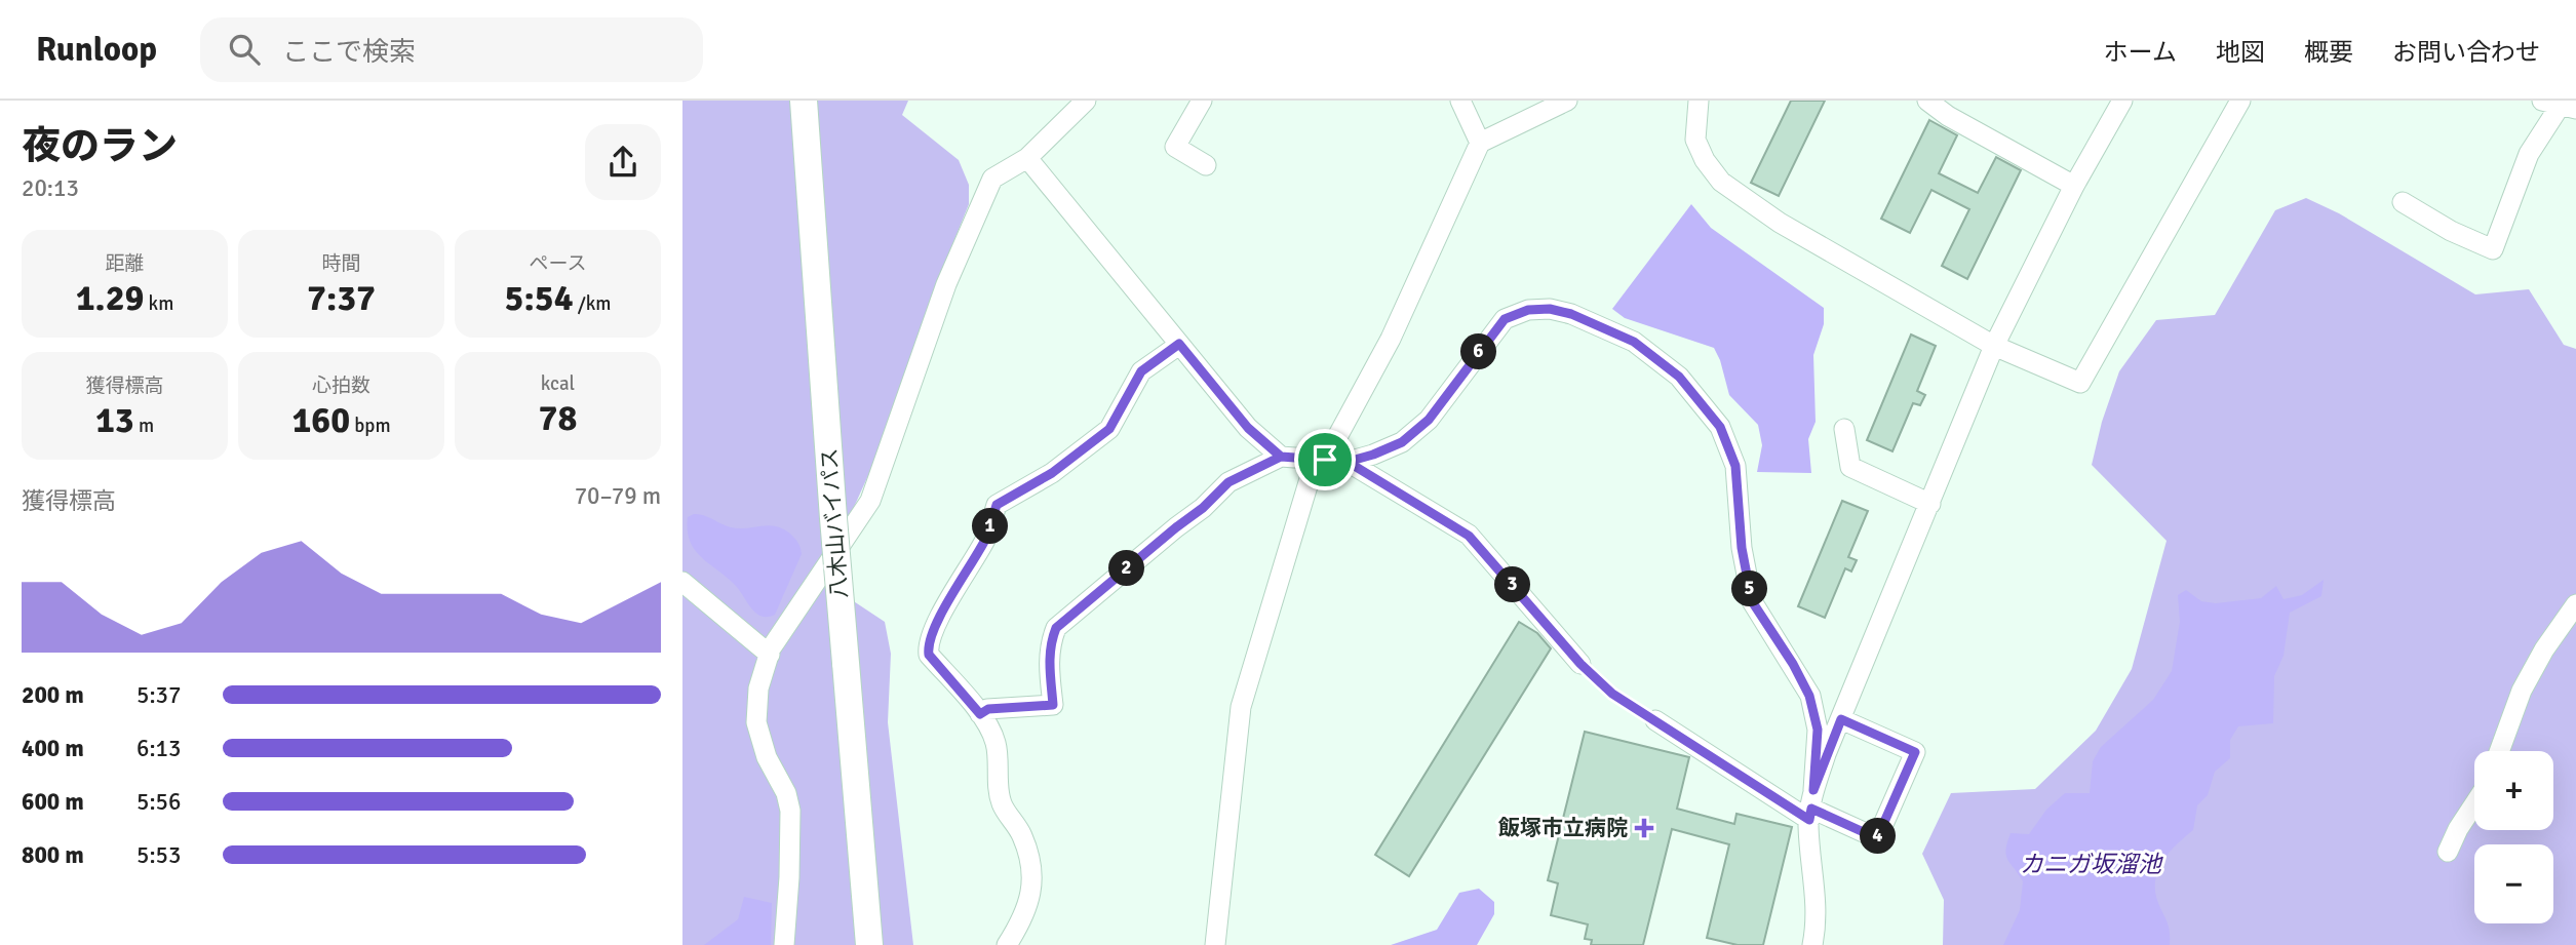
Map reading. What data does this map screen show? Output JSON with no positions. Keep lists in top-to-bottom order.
{
  "streets": {
    "highway": ["八木山バイパス"]
  },
  "water": ["カニガ坂溜池"],
  "places": {
    "health": ["飯塚市立病院"]
  },
  "page": {
    "header": "Runloop",
    "search": "ここで検索",
    "nav": [
      "ホーム",
      "地図",
      "概要",
      "お問い合わせ"
    ],
    "heading": ["夜のラン", "20:13"],
    "stats": [
      ["距離", "1.29 km"],
      ["時間", "7:37"],
      ["ペース", "5:54 /km"],
      ["獲得標高", "13 m"],
      ["心拍数", "160 bpm"],
      ["kcal", "78"]
    ],
    "pins": [
      "6",
      "1",
      "2",
      "3",
      "5",
      "4"
    ],
    "chart": ["獲得標高", "70–79 m"],
    "list": [
      {
        "name": "200 m",
        "note": "5:37"
      },
      {
        "name": "400 m",
        "note": "6:13"
      },
      {
        "name": "600 m",
        "note": "5:56"
      },
      {
        "name": "800 m",
        "note": "5:53"
      }
    ],
    "map_buttons": ["+", "−"]
  }
}
